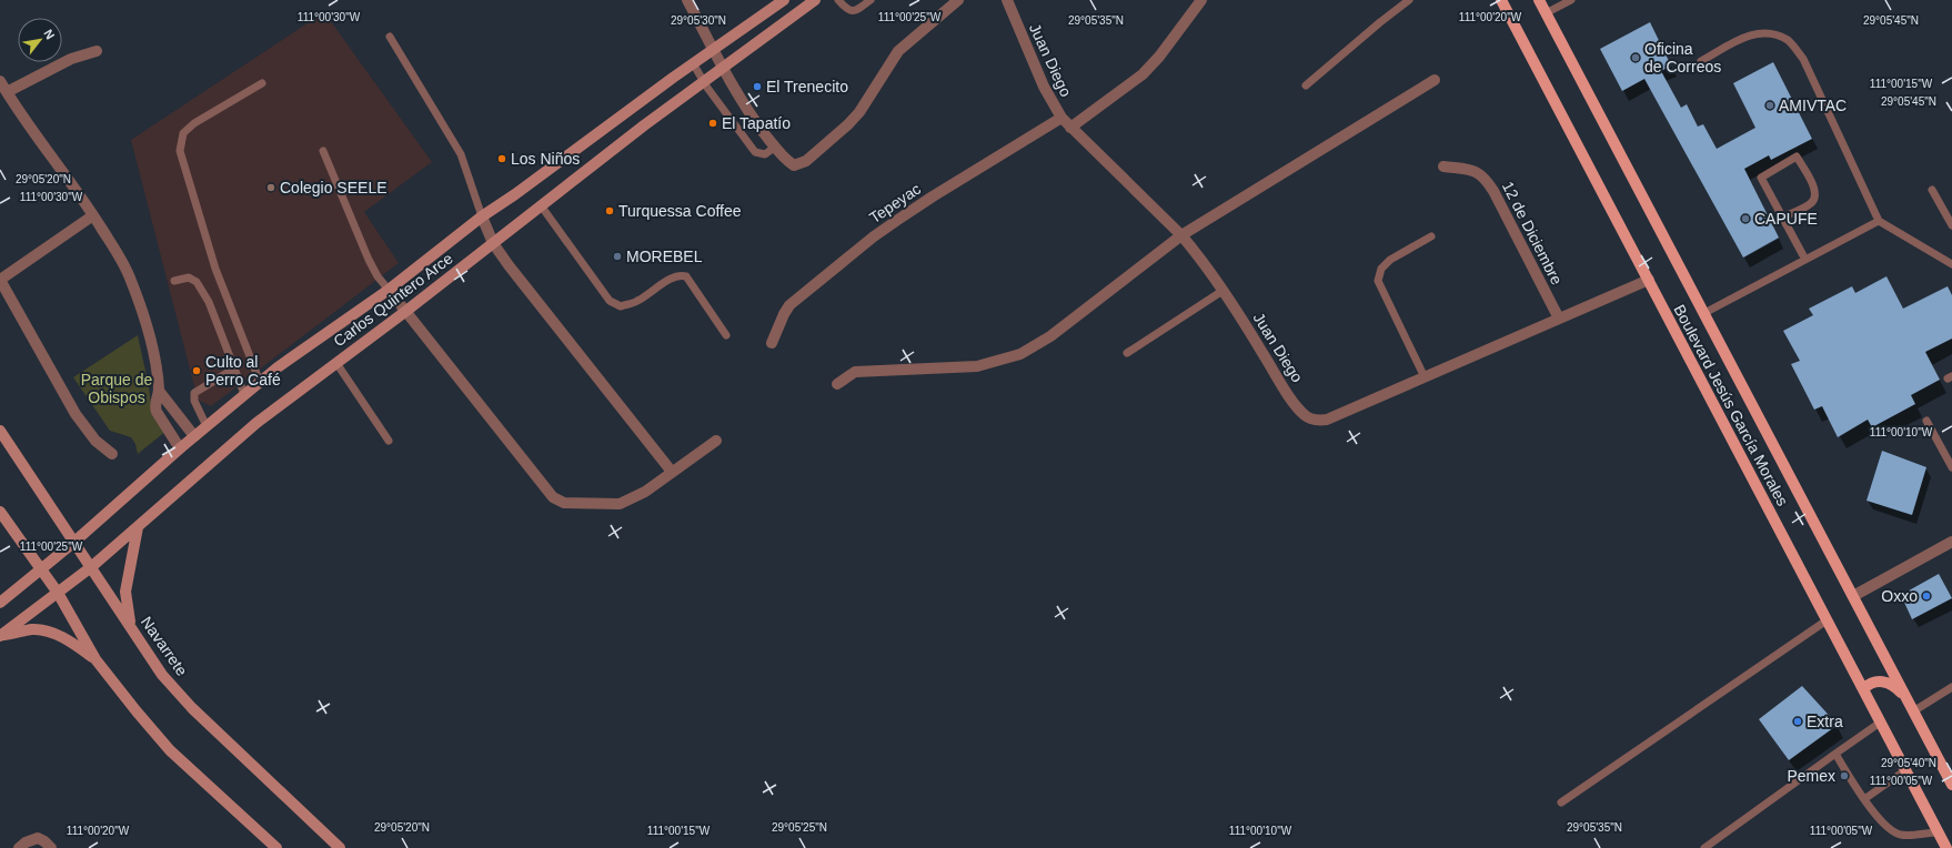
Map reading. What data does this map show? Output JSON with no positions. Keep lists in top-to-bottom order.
{
  "streets": {
    "main road": ["Carlos Quintero Arce", "Boulevard Jesús García Morales", "Navarrete"],
    "street": ["Juan Diego", "Tepeyac", "12 de Diciembre"]
  },
  "crossings": [
    ["Juan Diego", "Tepeyac"],
    ["Juan Diego", "12 de Diciembre"],
    ["Juan Diego", "Boulevard Jesús García Morales"],
    ["Carlos Quintero Arce", "Navarrete"]
  ],
  "parks": ["Parque de Obispos"],
  "places": [
    "Oficina de Correos",
    "El Trenecito",
    "AMIVTAC",
    "El Tapatío",
    "Los Niños",
    "Colegio SEELE",
    "Turquessa Coffee",
    "CAPUFE",
    "MOREBEL",
    "Culto al Perro Café",
    "Oxxo",
    "Extra",
    "Pemex"
  ],
  "north": "top right",
  "coordinates": [
    "111°00'25\"W",
    "111°00'30\"W",
    "111°00'20\"W",
    "29°05'30\"N",
    "29°05'35\"N",
    "29°05'45\"N",
    "111°00'15\"W",
    "29°05'20\"N",
    "111°00'10\"W",
    "29°05'40\"N",
    "111°00'05\"W",
    "29°05'25\"N"
  ]
}
